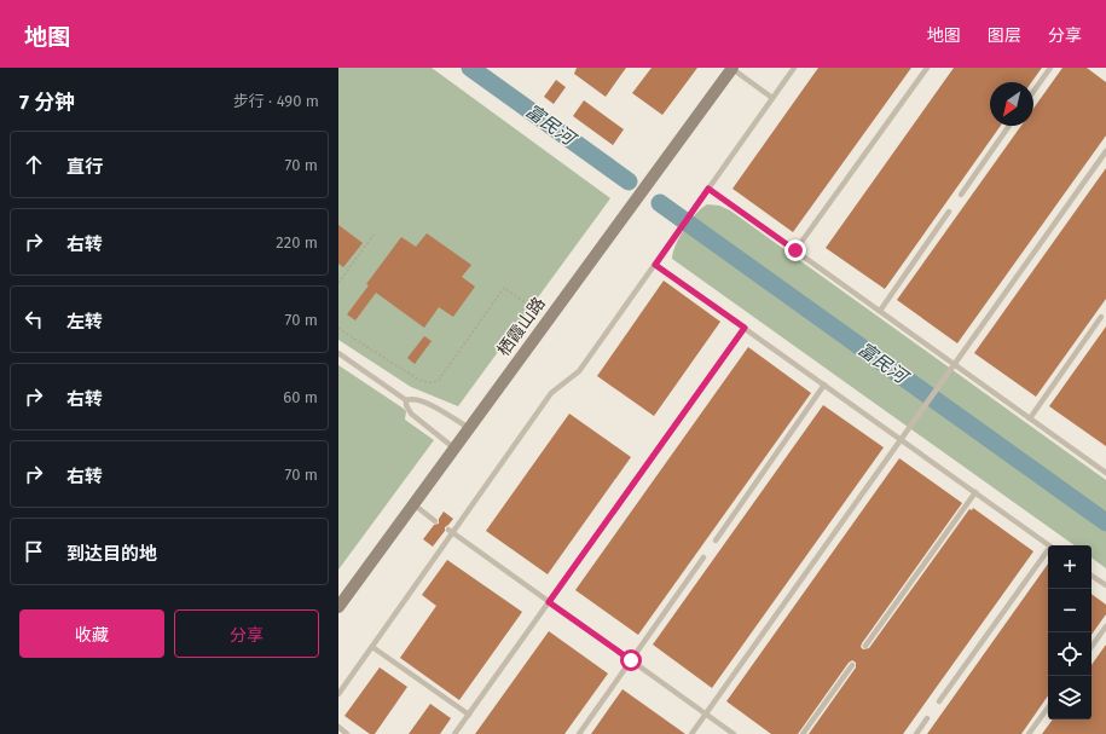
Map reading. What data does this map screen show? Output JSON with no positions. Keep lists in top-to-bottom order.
{
  "streets": {
    "street": ["栖霞山路"]
  },
  "water": ["富民河"],
  "north": "bottom left",
  "page": {
    "header": "地图",
    "nav": ["地图", "图层", "分享"],
    "heading": ["7 分钟", "步行 · 490 m"],
    "list": [
      ["直行", "70 m"],
      ["右转", "220 m"],
      ["左转", "70 m"],
      ["右转", "60 m"],
      ["右转", "70 m"],
      "到达目的地"
    ],
    "map_buttons": ["+", "−"],
    "buttons": ["收藏", "分享"]
  }
}
